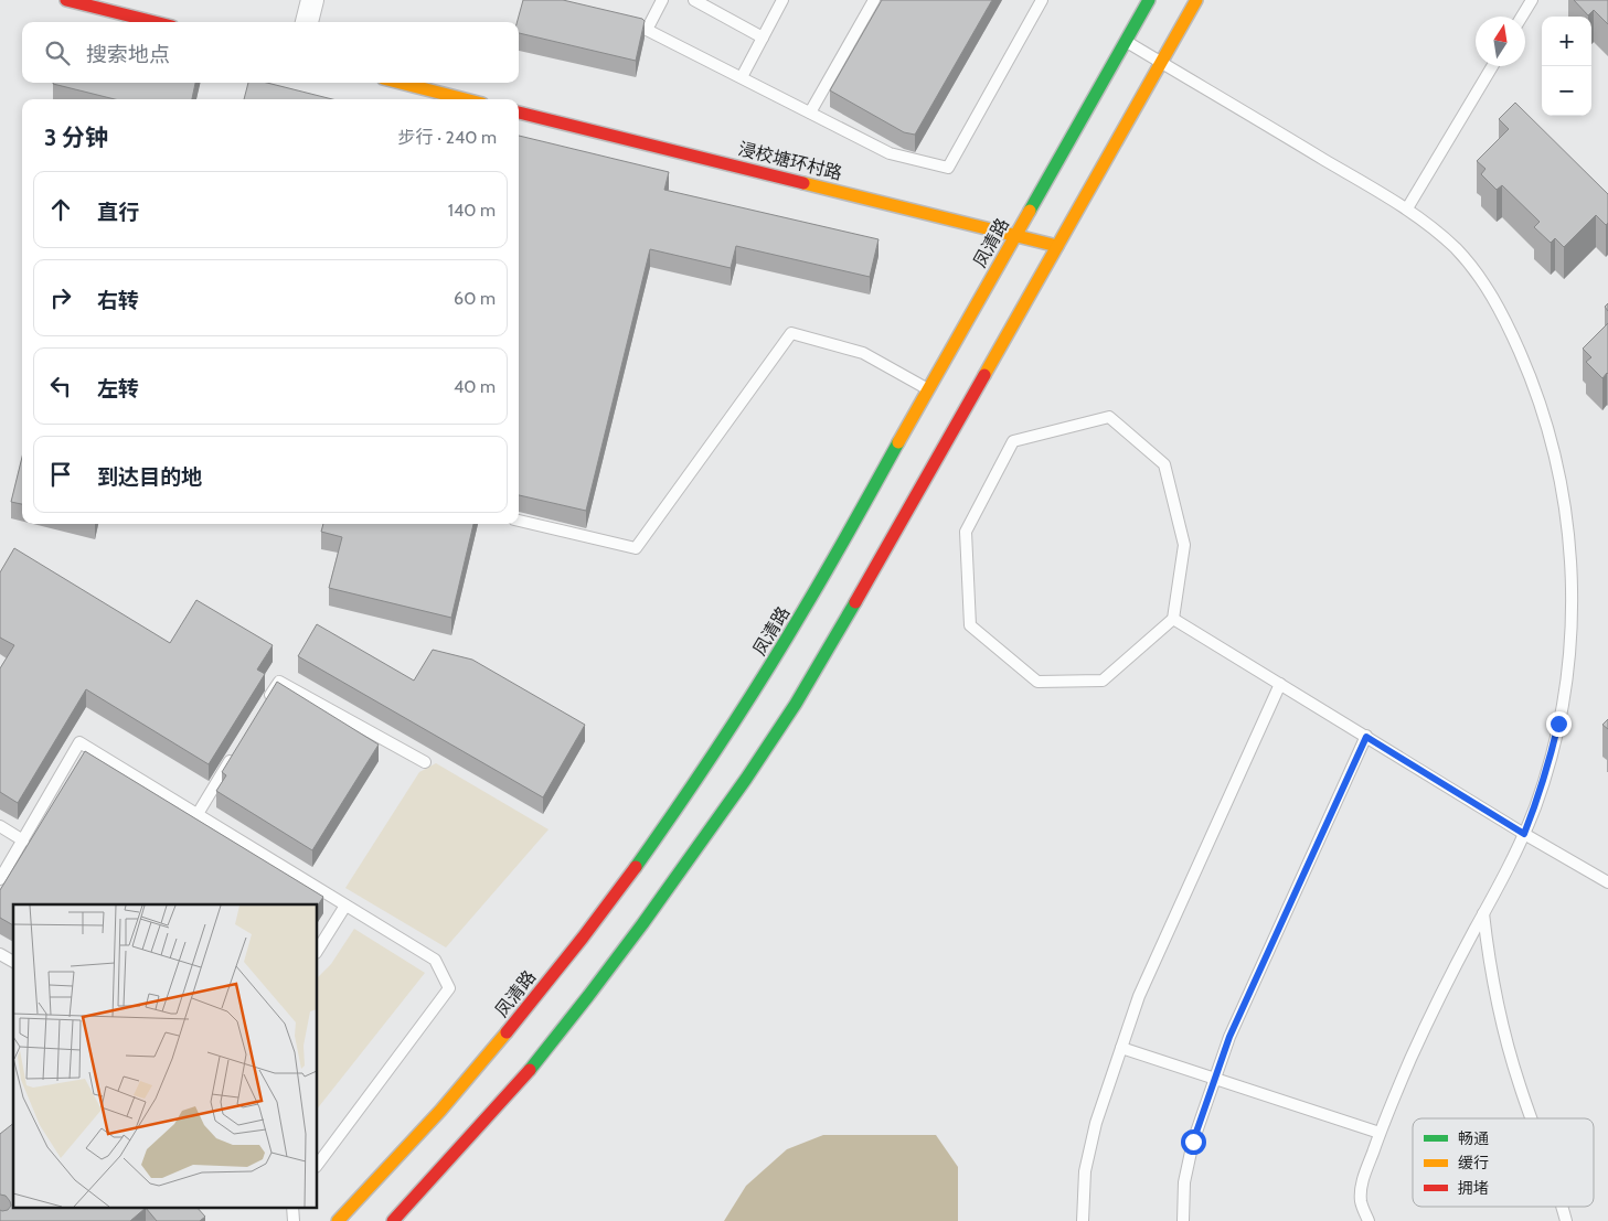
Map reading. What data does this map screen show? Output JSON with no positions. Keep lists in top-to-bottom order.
{
  "streets": {
    "main road": ["浸校塘环村路", "凤清路"]
  },
  "crossings": [
    ["浸校塘环村路", "凤清路"]
  ],
  "legend": ["畅通", "缓行", "拥堵"],
  "north": "top",
  "page": {
    "map_buttons": ["+", "−"],
    "search": "搜索地点",
    "heading": ["3 分钟", "步行 · 240 m"],
    "list": [
      ["直行", "140 m"],
      ["右转", "60 m"],
      ["左转", "40 m"],
      "到达目的地"
    ]
  }
}
